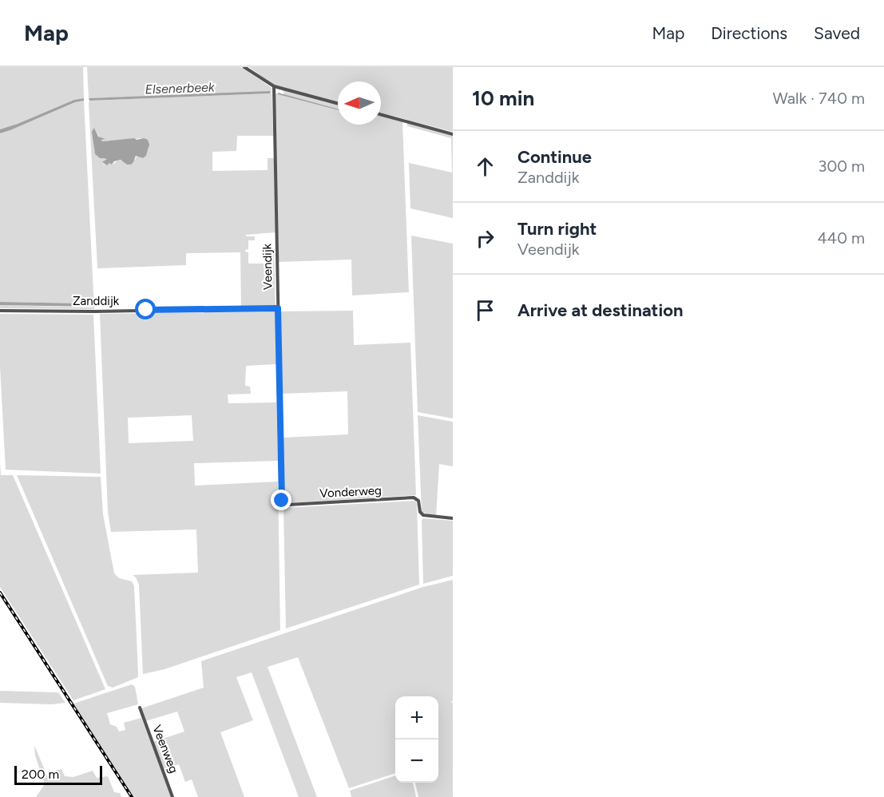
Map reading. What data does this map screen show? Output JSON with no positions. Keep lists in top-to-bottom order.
{
  "streets": {
    "street": [
      "Veendijk",
      "Zanddijk",
      "Vonderweg",
      "Veenweg"
    ]
  },
  "crossings": [
    ["Veendijk", "Zanddijk"],
    ["Veendijk", "Vonderweg"]
  ],
  "water": ["Elsenerbeek"],
  "scale_bar": "200 m",
  "north": "left",
  "page": {
    "header": "Map",
    "nav": ["Map", "Directions", "Saved"],
    "heading": ["10 min", "Walk · 740 m"],
    "list": [
      ["Continue", "Zanddijk", "300 m"],
      ["Turn right", "Veendijk", "440 m"],
      "Arrive at destination"
    ],
    "map_buttons": ["+", "−"],
    "scale": "200 m"
  }
}
